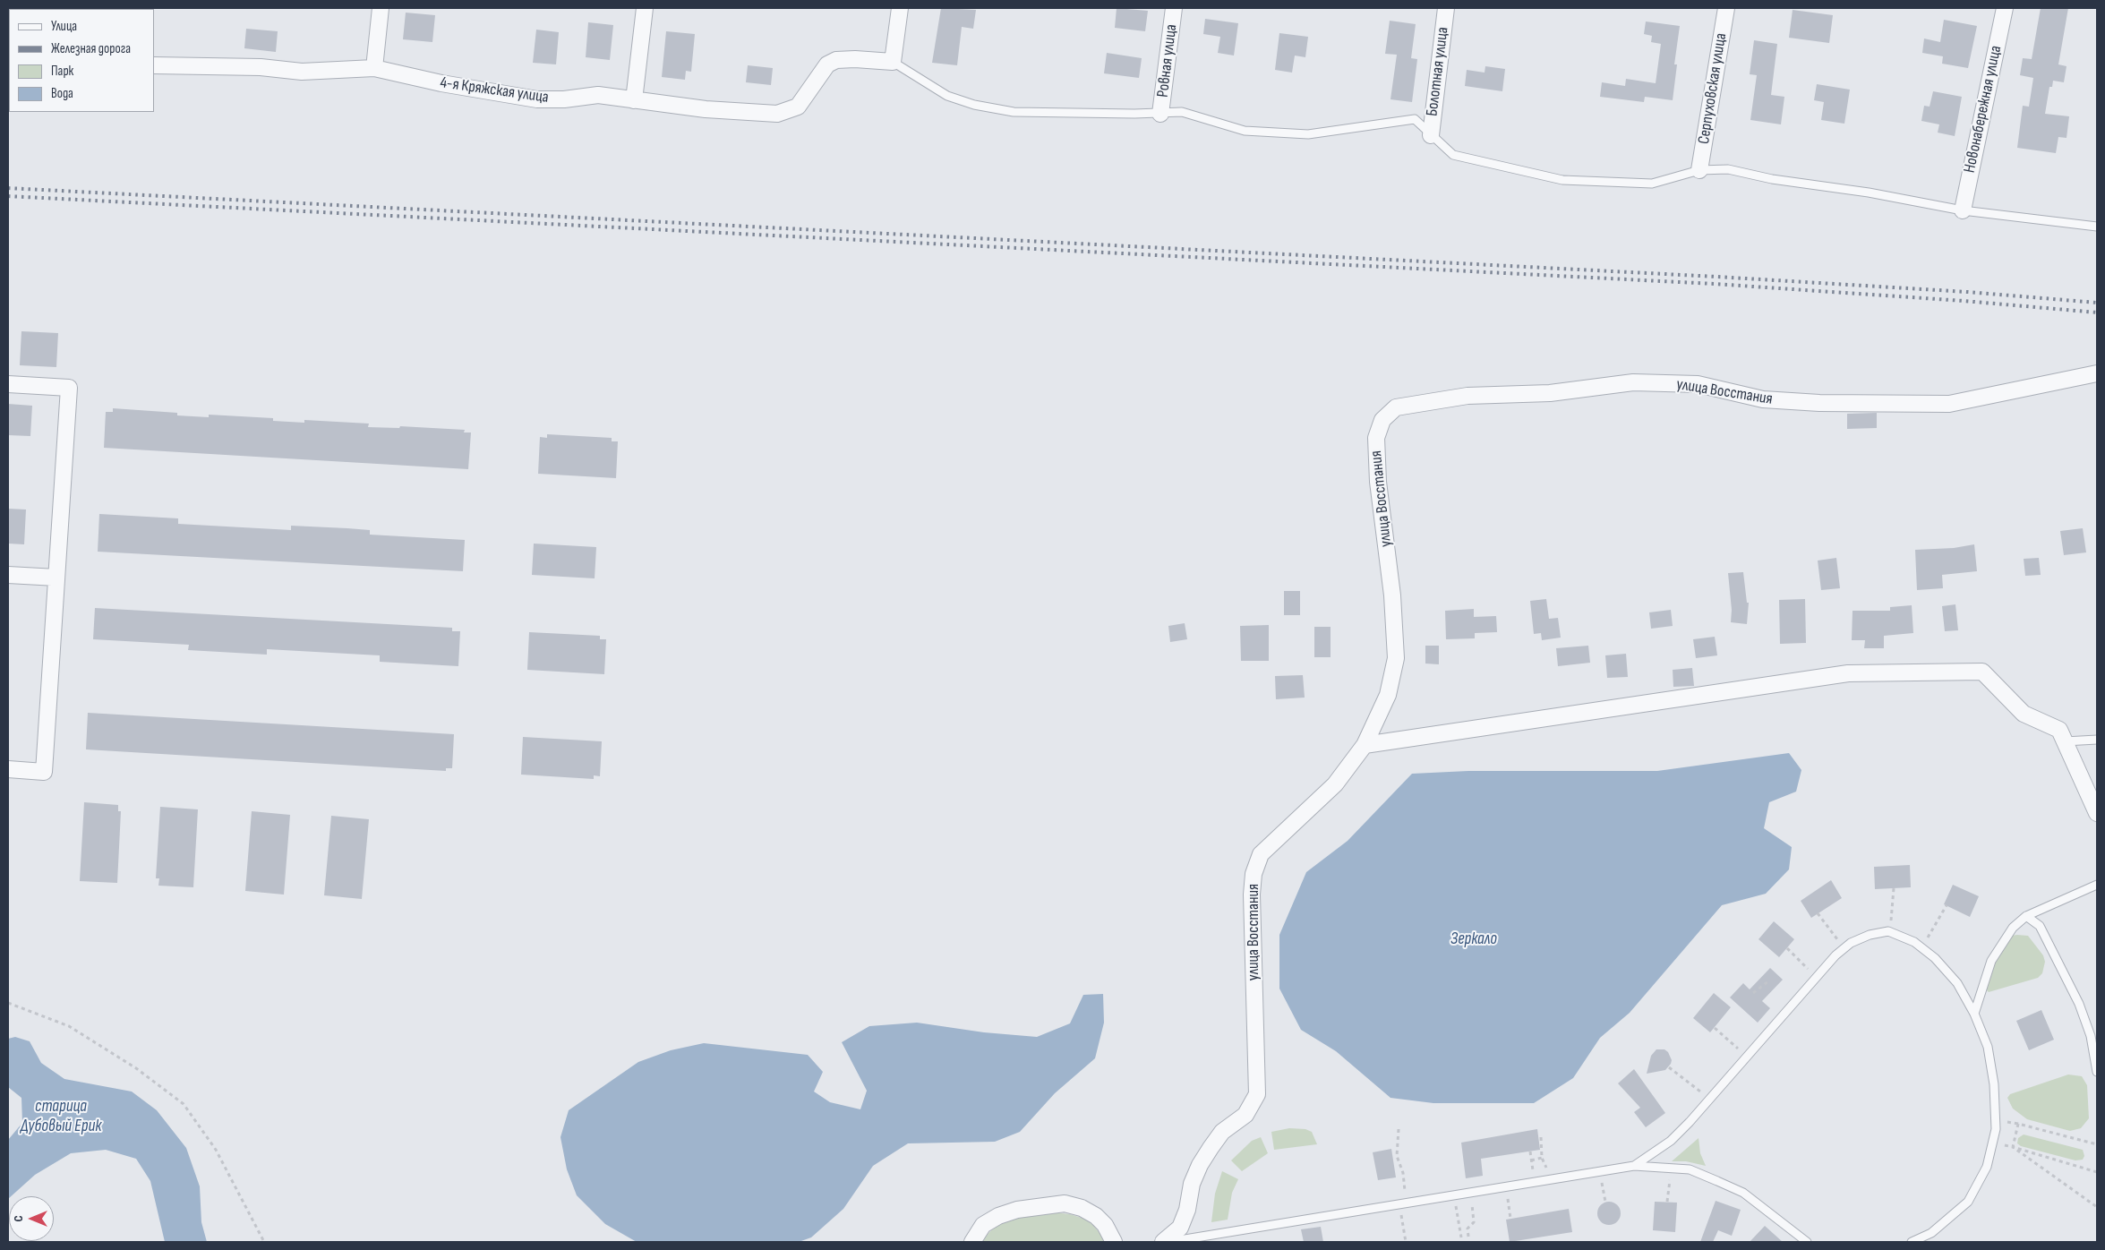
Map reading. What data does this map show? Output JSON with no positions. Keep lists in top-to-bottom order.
{
  "streets": {
    "street": [
      "Ровная улица",
      "Болотная улица",
      "Серпуховская улица",
      "4-я Кряжская улица",
      "Новонабережная улица",
      "улица Восстания"
    ]
  },
  "water": ["Зеркало", "старица Дубовый Ерик"],
  "legend": [
    "Улица",
    "Железная дорога",
    "Парк",
    "Вода"
  ],
  "north": "left"
}
